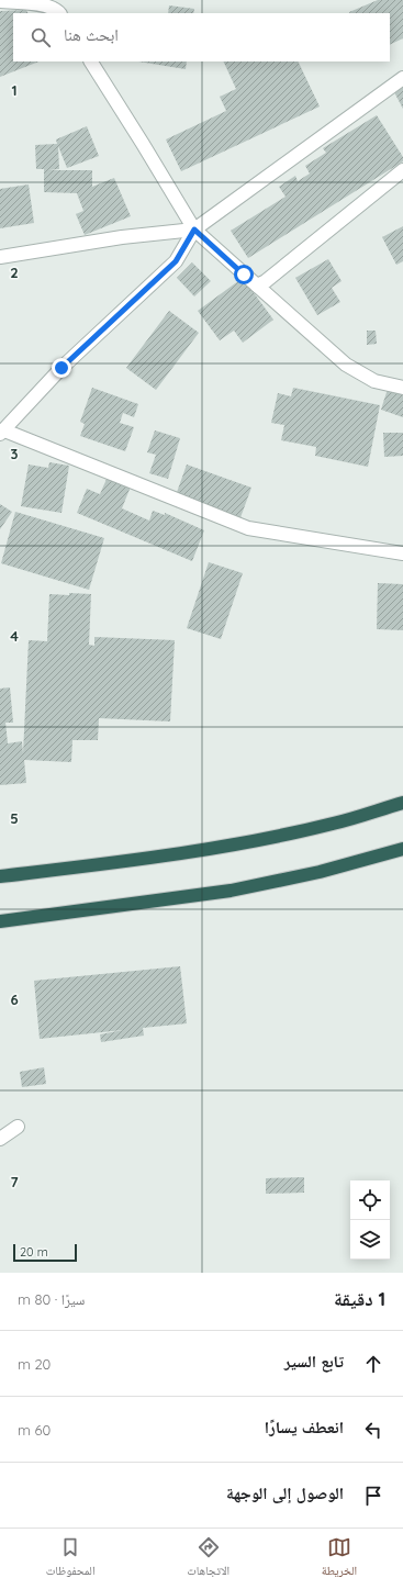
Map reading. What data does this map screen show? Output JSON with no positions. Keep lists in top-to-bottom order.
{
  "scale_bar": "20 m",
  "page": {
    "search": "ابحث هنا",
    "scale": "20 m",
    "heading": ["1 دقيقة", "سيرًا · 80 m"],
    "list": [
      ["تابع السير", "20 m"],
      ["انعطف يسارًا", "60 m"],
      "الوصول إلى الوجهة"
    ],
    "nav": ["الخريطة", "الاتجاهات", "المحفوظات"]
  },
  "grid": {
    "rows": [
      "1",
      "2",
      "3",
      "4",
      "5",
      "6",
      "7"
    ]
  }
}
